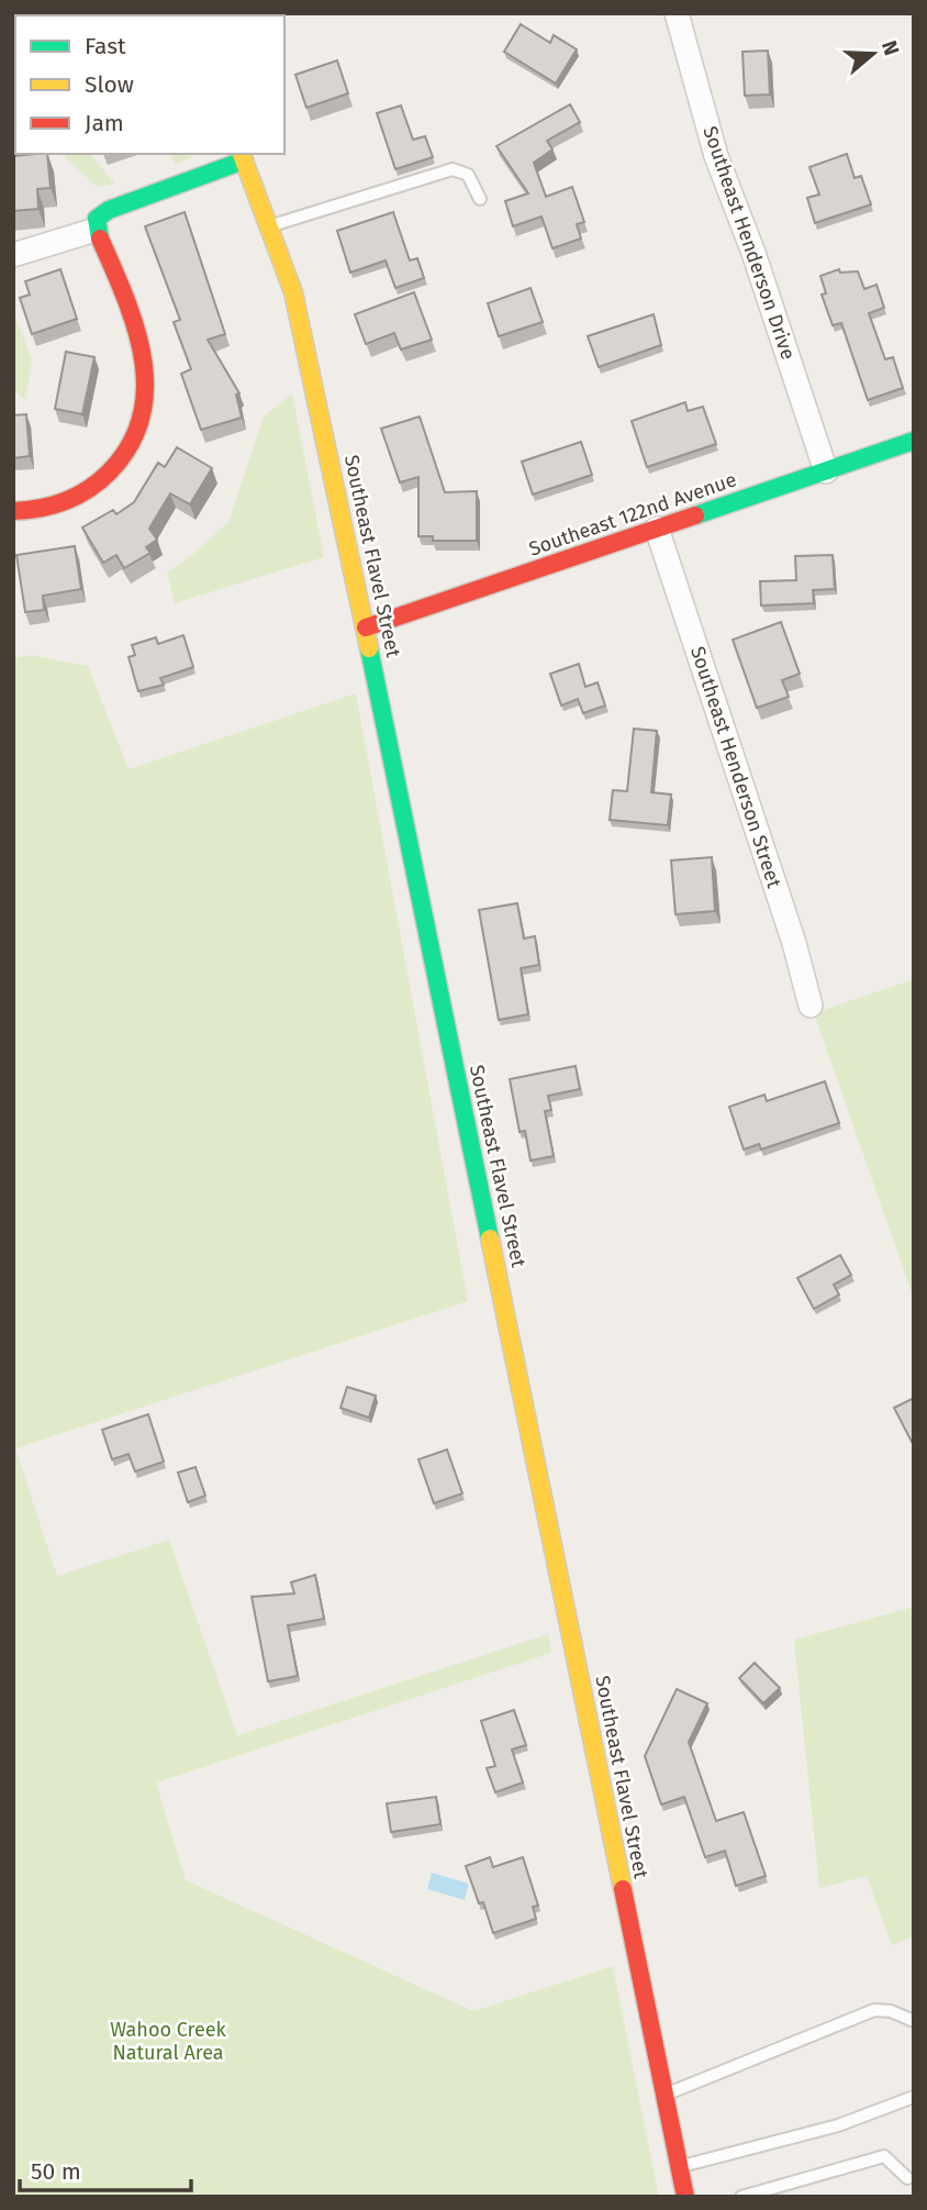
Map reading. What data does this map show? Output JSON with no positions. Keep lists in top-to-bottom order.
{
  "streets": {
    "street": [
      "Southeast Henderson Drive",
      "Southeast 122nd Avenue",
      "Southeast Flavel Street",
      "Southeast Henderson Street"
    ]
  },
  "crossings": [
    ["Southeast Henderson Drive", "Southeast 122nd Avenue"],
    ["Southeast 122nd Avenue", "Southeast Flavel Street"],
    ["Southeast 122nd Avenue", "Southeast Henderson Street"]
  ],
  "parks": ["Wahoo Creek Natural Area"],
  "legend": ["Fast", "Slow", "Jam"],
  "scale_bar": "50 m",
  "north": "right"
}
